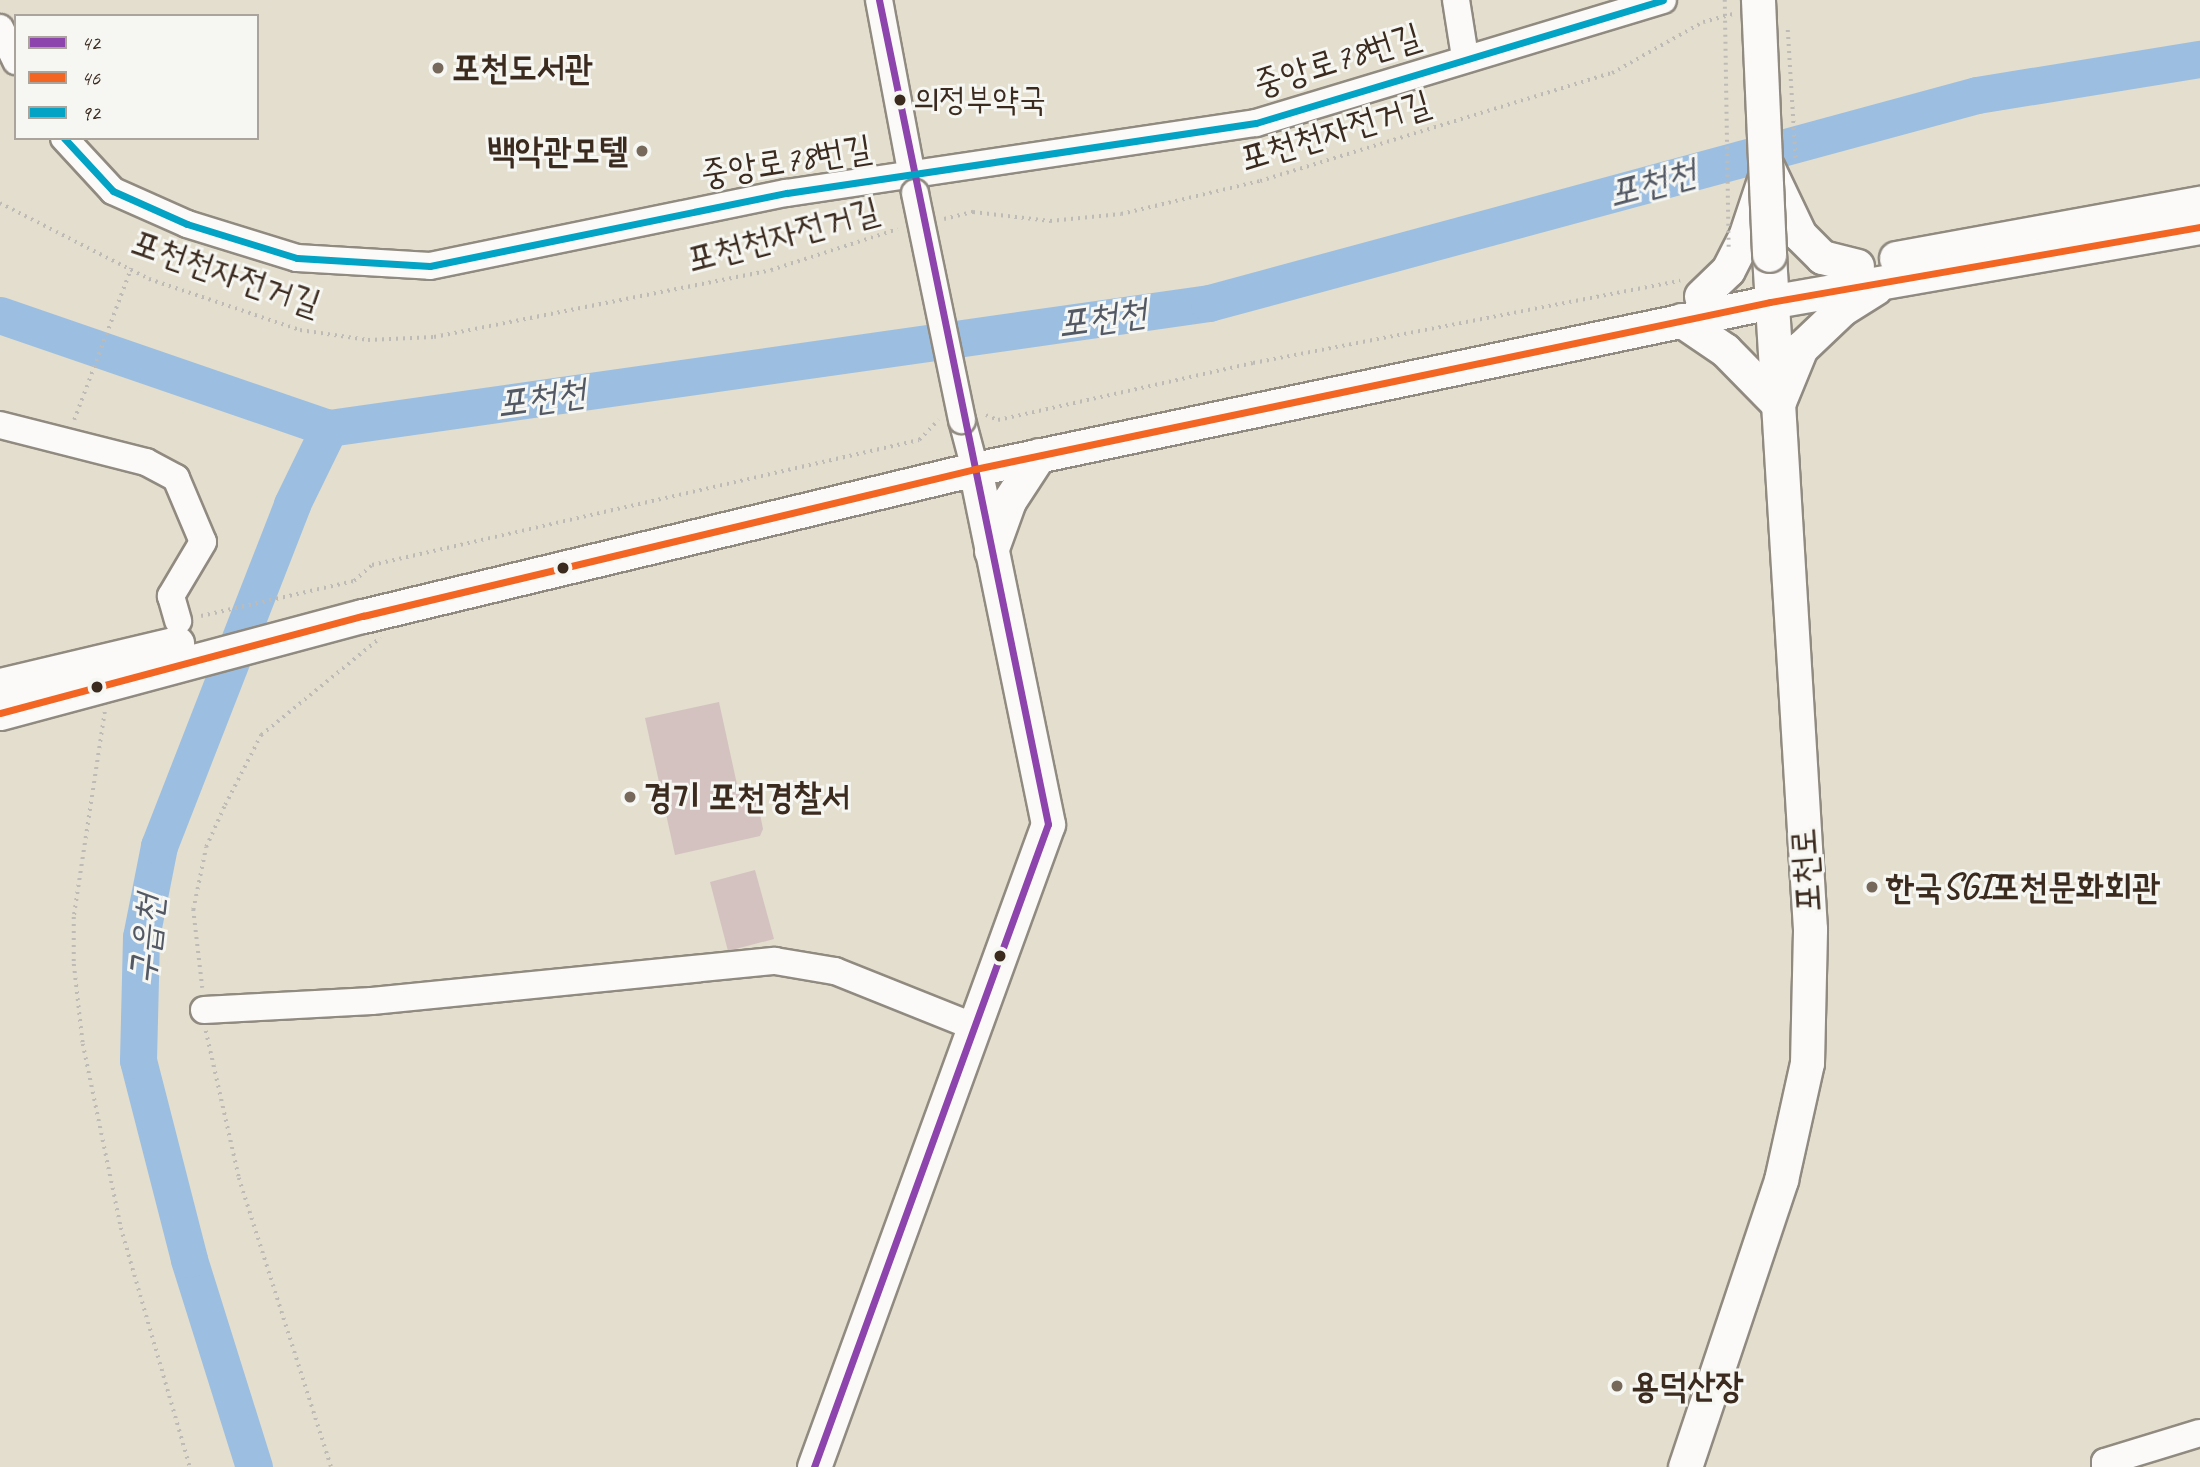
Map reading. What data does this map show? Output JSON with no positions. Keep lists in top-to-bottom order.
{
  "streets": {
    "main road": ["포천로"],
    "street": ["중앙로78번길"],
    "path": ["포천천자전거길"]
  },
  "crossings": [
    ["포천천자전거길", "포천로"]
  ],
  "water": ["포천천", "구읍천"],
  "places": [
    "포천도서관",
    "의정부약국",
    "백악관모텔",
    "경기 포천경찰서",
    "한국SGI포천문화회관",
    "용덕산장"
  ],
  "lines": ["transit line 42", "transit line 92", "transit line 46"],
  "legend": ["42", "46", "92"]
}
